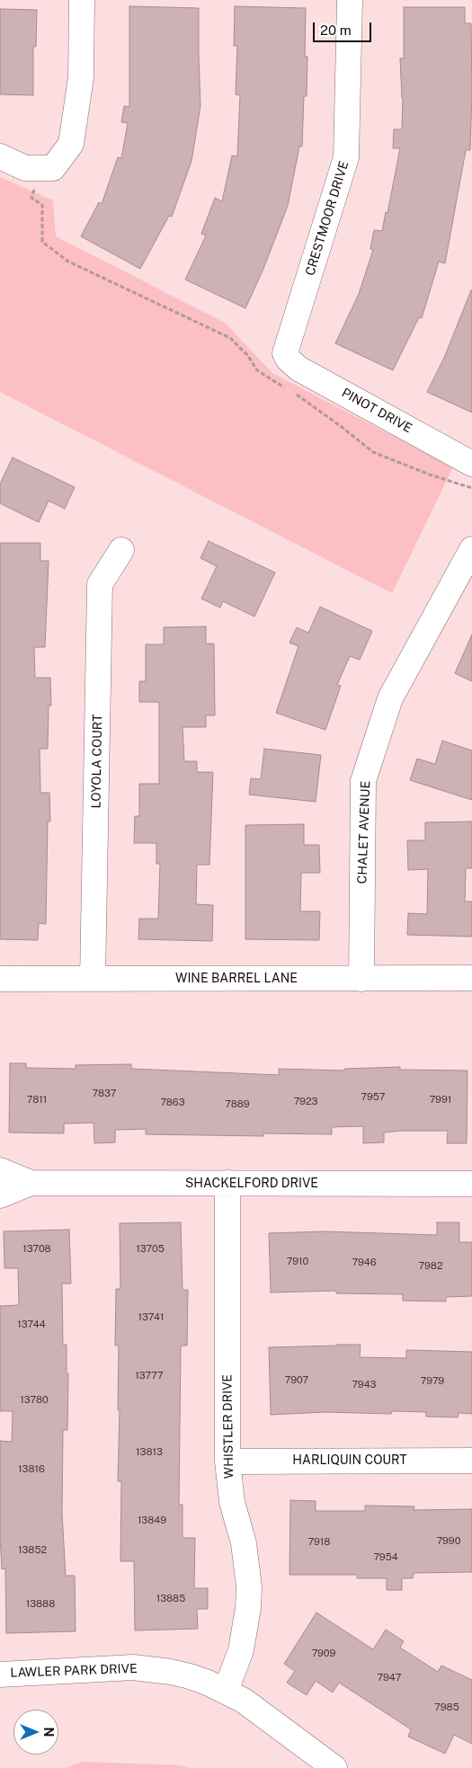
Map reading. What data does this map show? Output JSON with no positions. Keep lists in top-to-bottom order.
{
  "streets": {
    "street": [
      "CRESTMOOR DRIVE",
      "PINOT DRIVE",
      "LOYOLA COURT",
      "CHALET AVENUE",
      "WINE BARREL LANE",
      "SHACKELFORD DRIVE",
      "WHISTLER DRIVE",
      "HARLIQUIN COURT",
      "LAWLER PARK DRIVE"
    ]
  },
  "crossings": [
    ["CRESTMOOR DRIVE", "PINOT DRIVE"],
    ["LOYOLA COURT", "WINE BARREL LANE"],
    ["CHALET AVENUE", "WINE BARREL LANE"],
    ["SHACKELFORD DRIVE", "WHISTLER DRIVE"],
    ["WHISTLER DRIVE", "HARLIQUIN COURT"],
    ["WHISTLER DRIVE", "LAWLER PARK DRIVE"]
  ],
  "house_numbers": [
    "7837",
    "7957",
    "7811",
    "7991",
    "7923",
    "7863",
    "7889",
    "13708",
    "13705",
    "7910",
    "7946",
    "7982",
    "13741",
    "13744",
    "13777",
    "7907",
    "7979",
    "7943",
    "13780",
    "13813",
    "13816",
    "13849",
    "7990",
    "7918",
    "13852",
    "7954",
    "13885",
    "13888",
    "7909",
    "7947",
    "7985"
  ],
  "scale_bar": "20 m",
  "north": "right"
}
